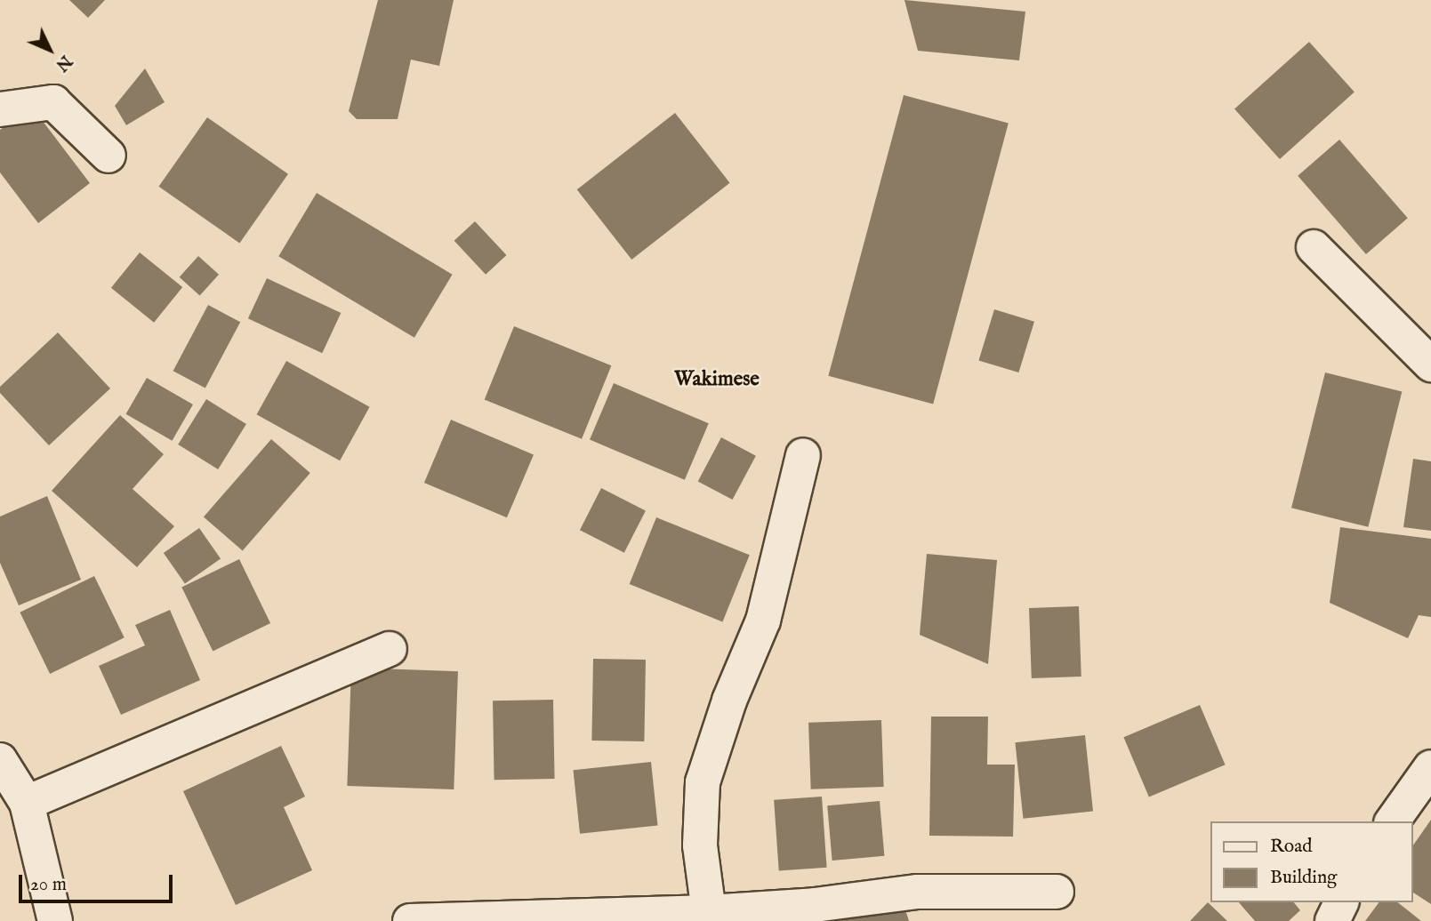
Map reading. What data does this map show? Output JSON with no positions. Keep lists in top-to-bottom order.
{
  "districts": ["Wakimese"],
  "legend": ["Road", "Building"],
  "scale_bar": "20 m",
  "north": "bottom right"
}
